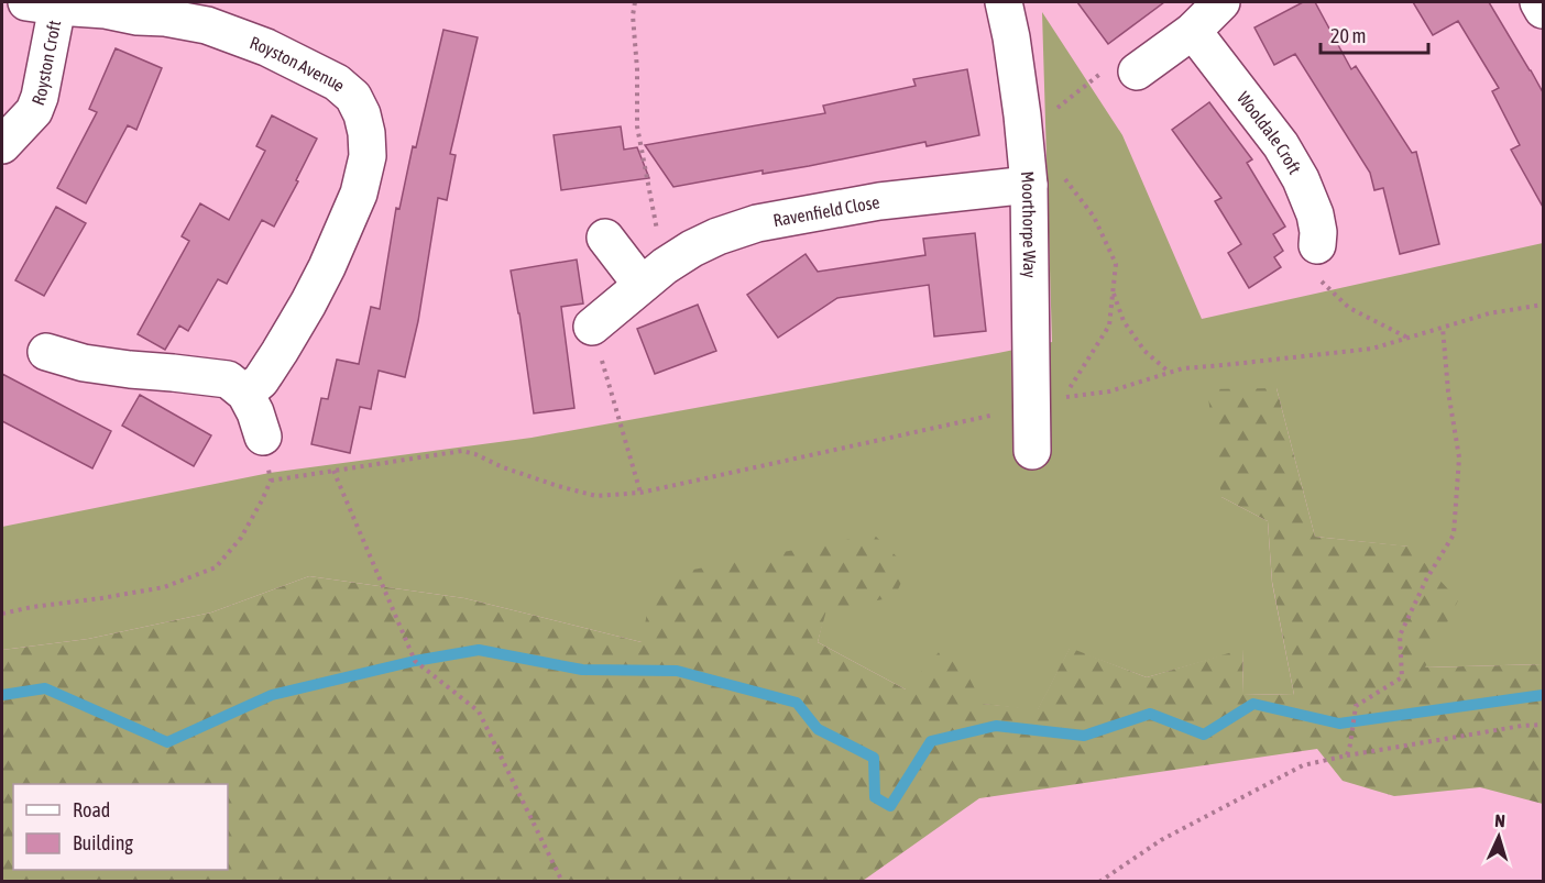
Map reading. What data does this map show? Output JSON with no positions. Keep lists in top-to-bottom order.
{
  "streets": {
    "street": [
      "Royston Croft",
      "Royston Avenue",
      "Wooldale Croft",
      "Ravenfield Close",
      "Moorthorpe Way"
    ]
  },
  "crossings": [
    ["Royston Croft", "Royston Avenue"],
    ["Ravenfield Close", "Moorthorpe Way"]
  ],
  "legend": ["Road", "Building"],
  "scale_bar": "20 m",
  "north": "top"
}
